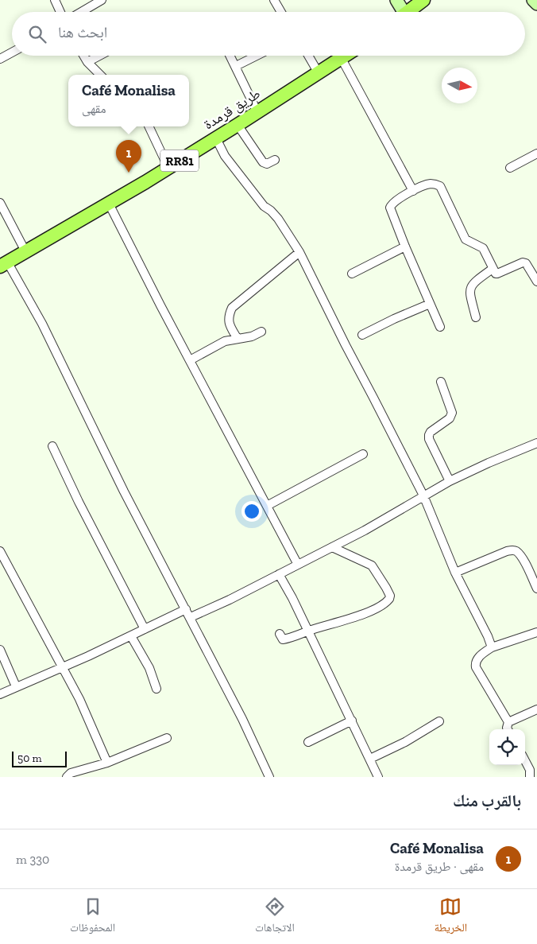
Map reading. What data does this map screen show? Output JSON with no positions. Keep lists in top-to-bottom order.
{
  "streets": {
    "main road": ["طريق قرمدة", "RR81"]
  },
  "scale_bar": "50 m",
  "north": "right",
  "page": {
    "search": "ابحث هنا",
    "popup": ["Café Monalisa", "مقهى"],
    "pins": "1",
    "scale": "50 m",
    "heading": "بالقرب منك",
    "list": [
      {
        "mark": "1",
        "name": "Café Monalisa",
        "note": "مقهى · طريق قرمدة",
        "value": "330 m"
      }
    ],
    "nav": ["الخريطة", "الاتجاهات", "المحفوظات"]
  }
}
